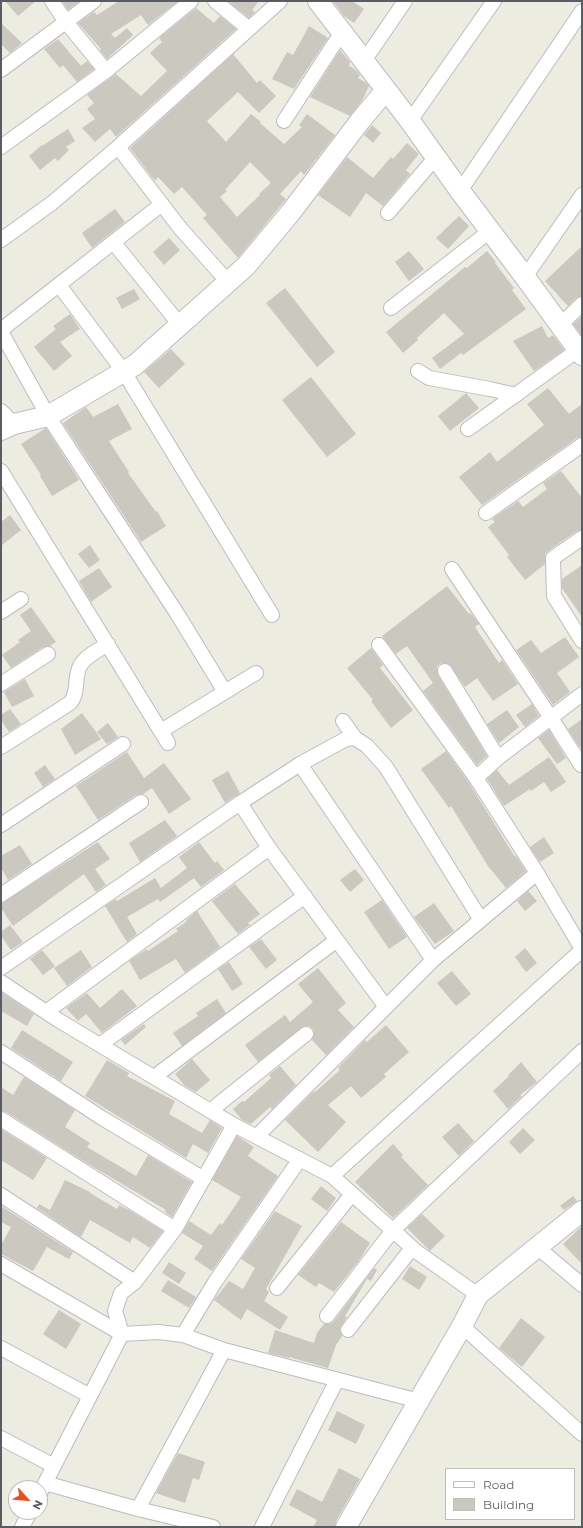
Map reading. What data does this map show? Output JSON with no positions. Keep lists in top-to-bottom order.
{
  "legend": ["Road", "Building"],
  "north": "bottom right"
}
